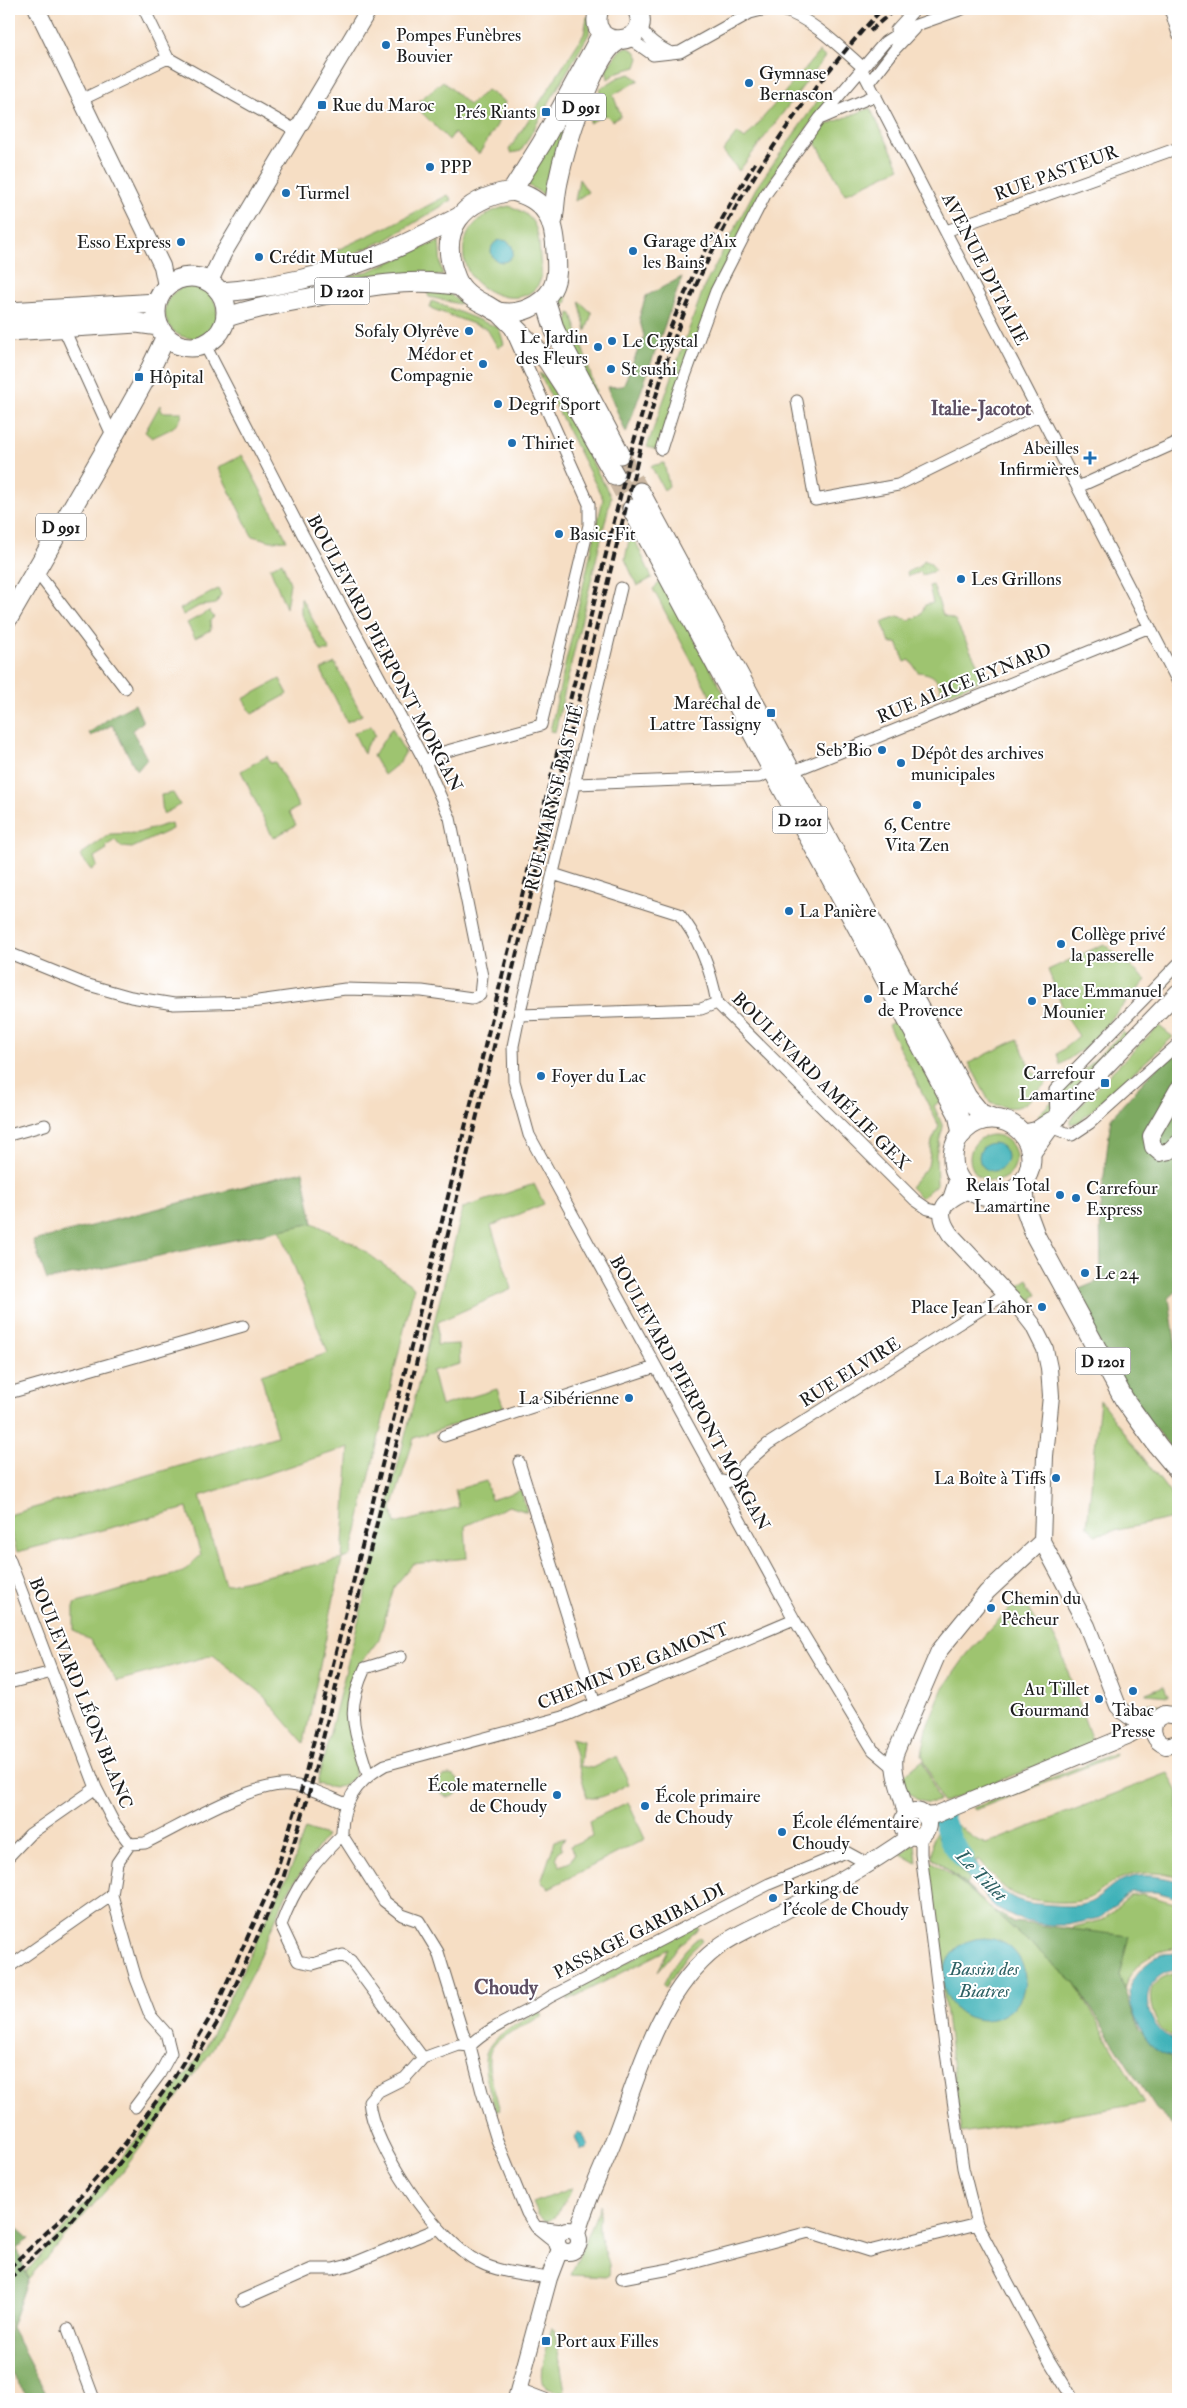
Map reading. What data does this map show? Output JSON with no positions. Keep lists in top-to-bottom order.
{
  "streets": {
    "main road": ["D 991", "D 1201"],
    "street": [
      "RUE PASTEUR",
      "AVENUE D'ITALIE",
      "BOULEVARD PIERPONT MORGAN",
      "RUE ALICE EYNARD",
      "RUE MARYSE BASTIÉ",
      "BOULEVARD AMÉLIE GEX",
      "RUE ELVIRE",
      "CHEMIN DE GAMONT",
      "BOULEVARD LÉON BLANC",
      "PASSAGE GARIBALDI"
    ]
  },
  "crossings": [
    ["D 991", "AVENUE D'ITALIE"],
    ["D 991", "D 1201"],
    ["RUE PASTEUR", "AVENUE D'ITALIE"],
    ["AVENUE D'ITALIE", "RUE ALICE EYNARD"],
    ["D 1201", "RUE ALICE EYNARD"],
    ["BOULEVARD PIERPONT MORGAN", "RUE MARYSE BASTIÉ"],
    ["BOULEVARD PIERPONT MORGAN", "RUE ELVIRE"],
    ["BOULEVARD PIERPONT MORGAN", "CHEMIN DE GAMONT"],
    ["RUE ALICE EYNARD", "RUE MARYSE BASTIÉ"],
    ["RUE MARYSE BASTIÉ", "BOULEVARD AMÉLIE GEX"]
  ],
  "districts": ["Italie-Jacotot", "Choudy"],
  "water": ["Le Tillet", "Bassin des Biatres"],
  "places": {
    "other": [
      "Pompes Funèbres Bouvier",
      "Gymnase Bernascon",
      "PPP",
      "Turmel",
      "Esso Express",
      "Garage d'Aix les Bains",
      "Crédit Mutuel",
      "Sofaly Olyrêve",
      "Le Crystal",
      "Le Jardin des Fleurs",
      "Médor et Compagnie",
      "St sushi",
      "Degrif Sport",
      "Thiriet",
      "Basic-Fit",
      "Les Grillons",
      "Seb'Bio",
      "Dépôt des archives municipales",
      "6, Centre Vita Zen",
      "La Panière",
      "Collège privé la passerelle",
      "Le Marché de Provence",
      "Place Emmanuel Mounier",
      "Foyer du Lac",
      "Relais Total Lamartine",
      "Carrefour Express",
      "Le 24",
      "Place Jean Lahor",
      "La Sibérienne",
      "La Boîte à Tiffs",
      "Chemin du Pêcheur",
      "Tabac Presse",
      "Au Tillet Gourmand",
      "École maternelle de Choudy",
      "École primaire de Choudy",
      "École élémentaire Choudy",
      "Parking de l'école de Choudy"
    ],
    "transit": [
      "Rue du Maroc",
      "Prés Riants",
      "Hôpital",
      "Maréchal de Lattre Tassigny",
      "Carrefour Lamartine",
      "Port aux Filles"
    ],
    "health": ["Abeilles Infirmières"]
  }
}
